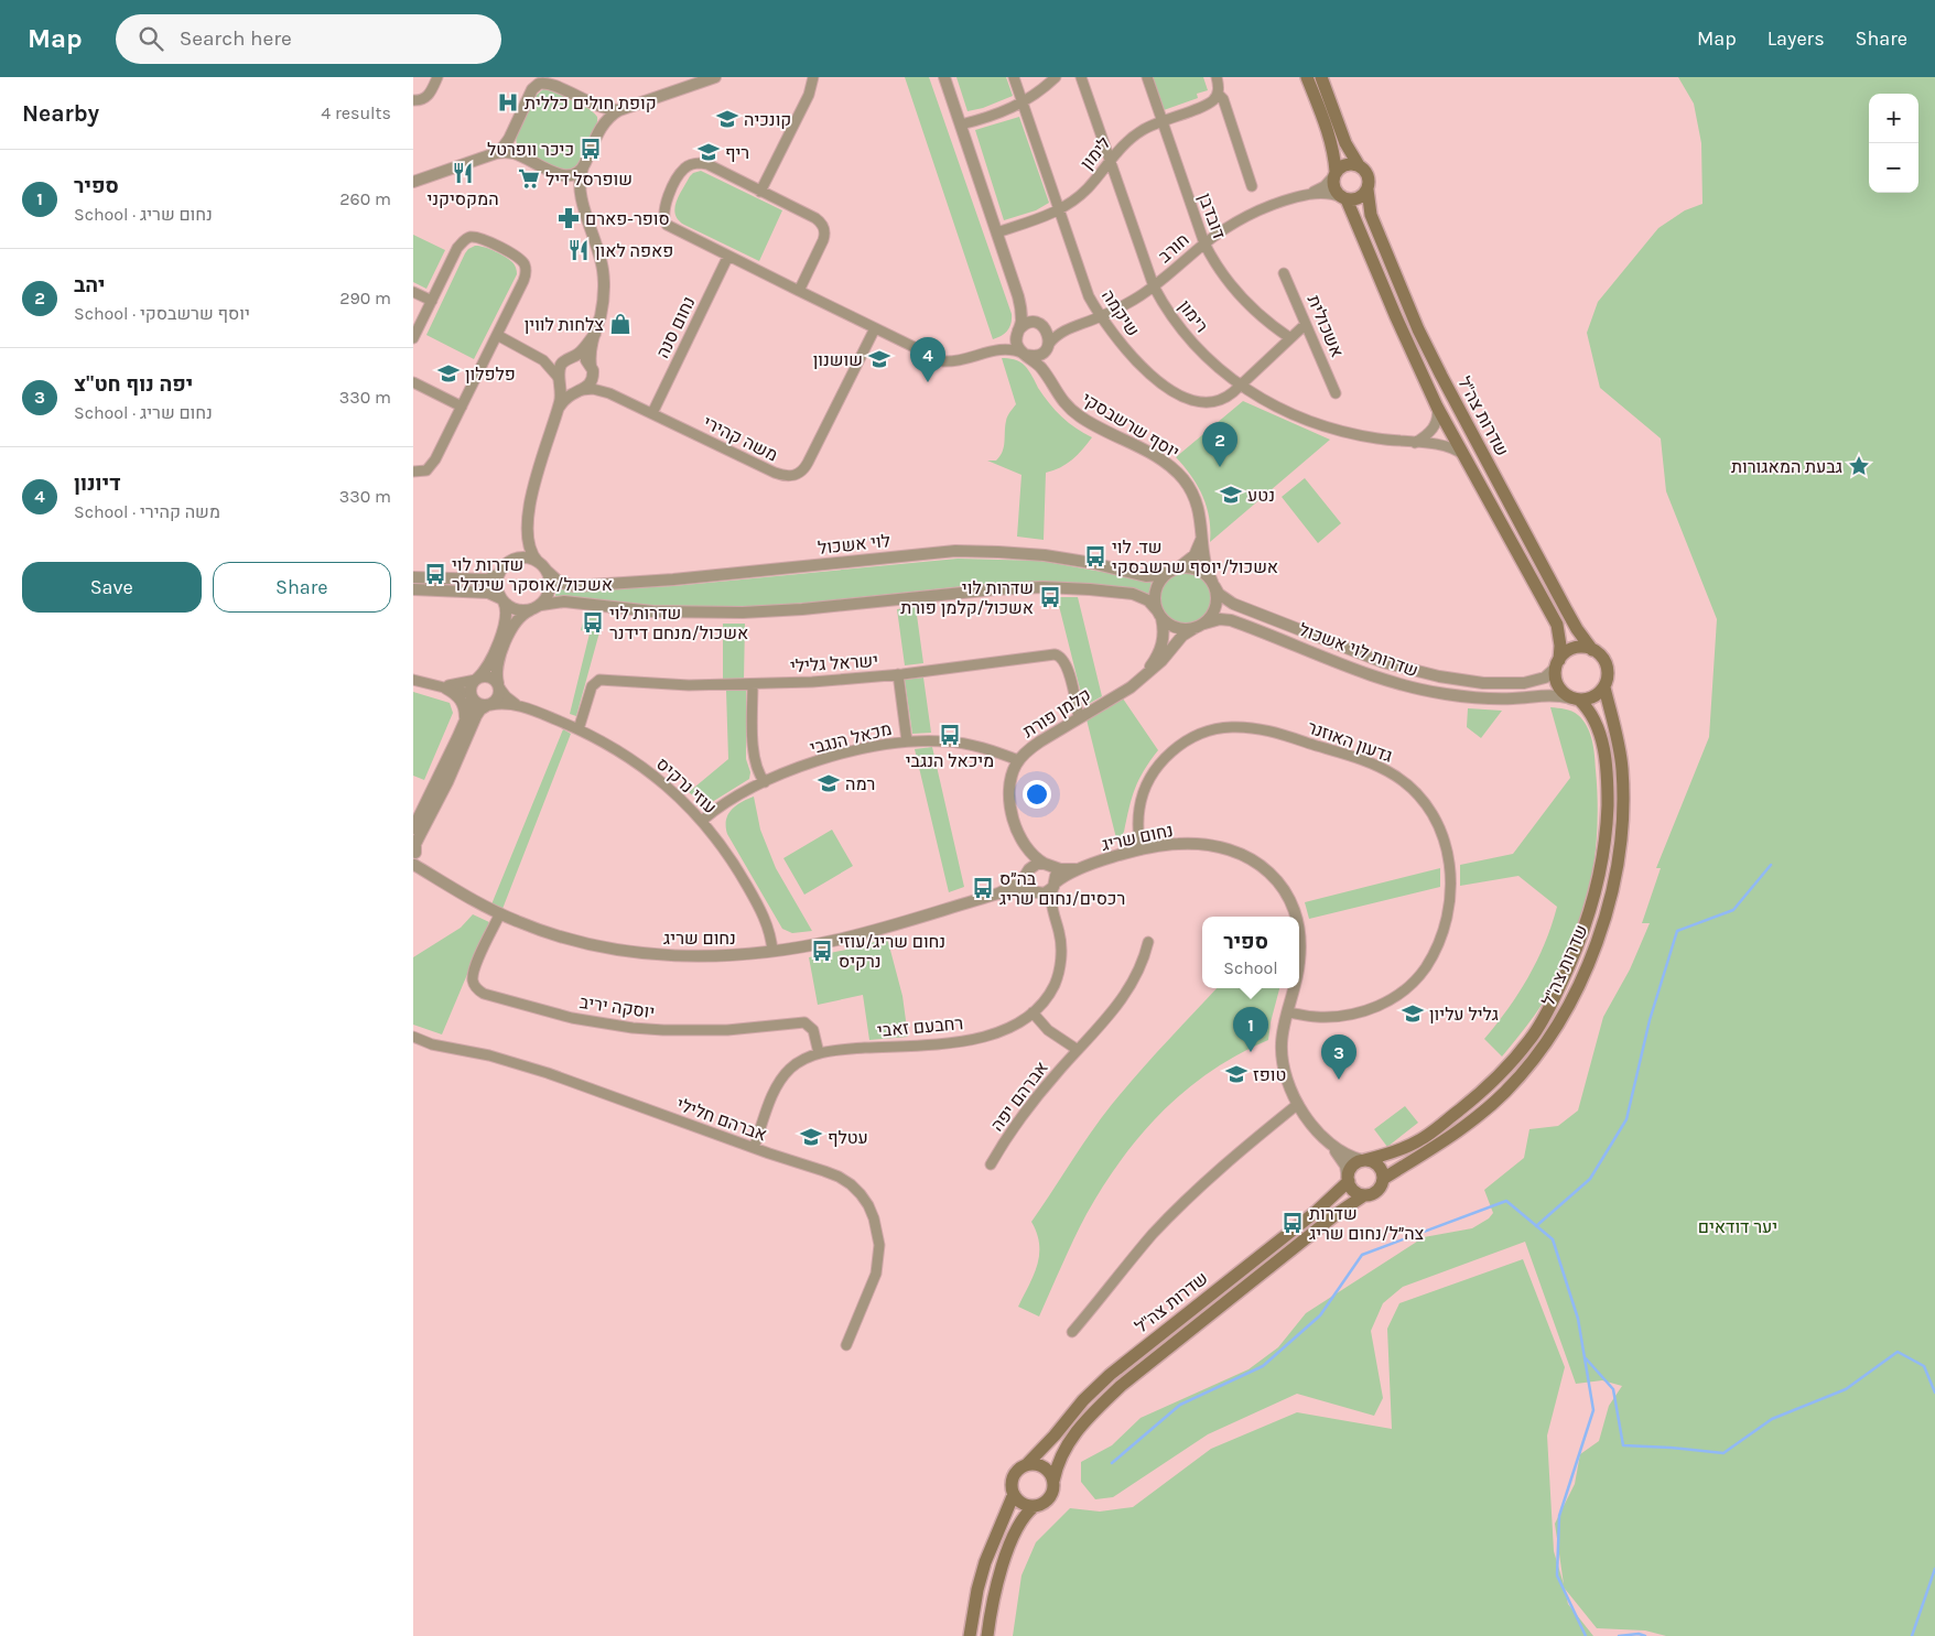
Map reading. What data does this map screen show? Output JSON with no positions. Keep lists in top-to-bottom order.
{
  "streets": {
    "main road": ["שדרות צה\"ל"],
    "street": [
      "לימון",
      "דובדבן",
      "חורב",
      "שיקמה",
      "רימון",
      "אשכולית",
      "נחום סנה",
      "יוסף שרשבסקי",
      "משה קהירי",
      "לוי אשכול",
      "שדרות לוי אשכול",
      "ישראל גלילי",
      "קלמן פורת",
      "מכאל הנגבי",
      "גדעון האוזנר",
      "עוזי נרקיס",
      "נחום שריג",
      "יוסקה יריב",
      "רחבעם זאבי",
      "אברהם יפה",
      "אברהם חלילי"
    ]
  },
  "crossings": [
    ["לימון", "דובדבן"],
    ["לימון", "שיקמה"],
    ["לימון", "רימון"],
    ["דובדבן", "חורב"],
    ["דובדבן", "שיקמה"],
    ["חורב", "שיקמה"],
    ["חורב", "רימון"],
    ["חורב", "שדרות צה\"ל"],
    ["חורב", "יוסף שרשבסקי"],
    ["שיקמה", "רימון"],
    ["שיקמה", "אשכולית"],
    ["רימון", "שדרות צה\"ל"],
    ["נחום סנה", "משה קהירי"],
    ["שדרות צה\"ל", "שדרות לוי אשכול"],
    ["שדרות צה\"ל", "נחום שריג"],
    ["יוסף שרשבסקי", "לוי אשכול"],
    ["יוסף שרשבסקי", "שדרות לוי אשכול"],
    ["יוסף שרשבסקי", "קלמן פורת"],
    ["לוי אשכול", "שדרות לוי אשכול"],
    ["לוי אשכול", "קלמן פורת"],
    ["שדרות לוי אשכול", "קלמן פורת"],
    ["ישראל גלילי", "קלמן פורת"],
    ["ישראל גלילי", "עוזי נרקיס"],
    ["קלמן פורת", "מכאל הנגבי"],
    ["קלמן פורת", "נחום שריג"],
    ["קלמן פורת", "רחבעם זאבי"],
    ["מכאל הנגבי", "עוזי נרקיס"],
    ["גדעון האוזנר", "נחום שריג"],
    ["עוזי נרקיס", "נחום שריג"],
    ["נחום שריג", "יוסקה יריב"],
    ["נחום שריג", "רחבעם זאבי"],
    ["יוסקה יריב", "רחבעם זאבי"],
    ["רחבעם זאבי", "אברהם חלילי"]
  ],
  "parks": ["יער דודאים"],
  "places": {
    "hospital": ["קופת חולים כללית"],
    "school or university": [
      "קונכיה",
      "ריף",
      "שושנון",
      "פלפלון",
      "נטע",
      "רמה",
      "גליל עליון",
      "טופז",
      "עטלף"
    ],
    "bus stop": [
      "כיכר וופרטל",
      "שד. לוי אשכול/יוסף שרשבסקי",
      "שדרות לוי אשכול/אוסקר שינדלר",
      "שדרות לוי אשכול/קלמן פורת",
      "שדרות לוי אשכול/מנחם דידנר",
      "מיכאל הנגבי",
      "בה״ס רכסים/נחום שריג",
      "נחום שריג/עוזי נרקיס",
      "שדרות צה״ל/נחום שריג"
    ],
    "restaurant": ["המקסיקני", "פאפה לאון"],
    "supermarket": ["שופרסל דיל"],
    "pharmacy": ["סופר-פארם"],
    "shop": ["צלחות לווין"],
    "place": ["גבעת המאגורות"]
  },
  "page": {
    "header": "Map",
    "search": "Search here",
    "nav": ["Map", "Layers", "Share"],
    "heading": ["Nearby", "4 results"],
    "map_buttons": ["+", "−"],
    "list": [
      {
        "mark": "1",
        "name": "ספיר",
        "note": "School · נחום שריג",
        "value": "260 m"
      },
      {
        "mark": "2",
        "name": "יהב",
        "note": "School · יוסף שרשבסקי",
        "value": "290 m"
      },
      {
        "mark": "3",
        "name": "יפה נוף חט\"צ",
        "note": "School · נחום שריג",
        "value": "330 m"
      },
      {
        "mark": "4",
        "name": "דיונון",
        "note": "School · משה קהירי",
        "value": "330 m"
      }
    ],
    "pins": [
      "4",
      "2",
      "1",
      "3"
    ],
    "buttons": ["Save", "Share"],
    "popup": ["ספיר", "School"]
  }
}
